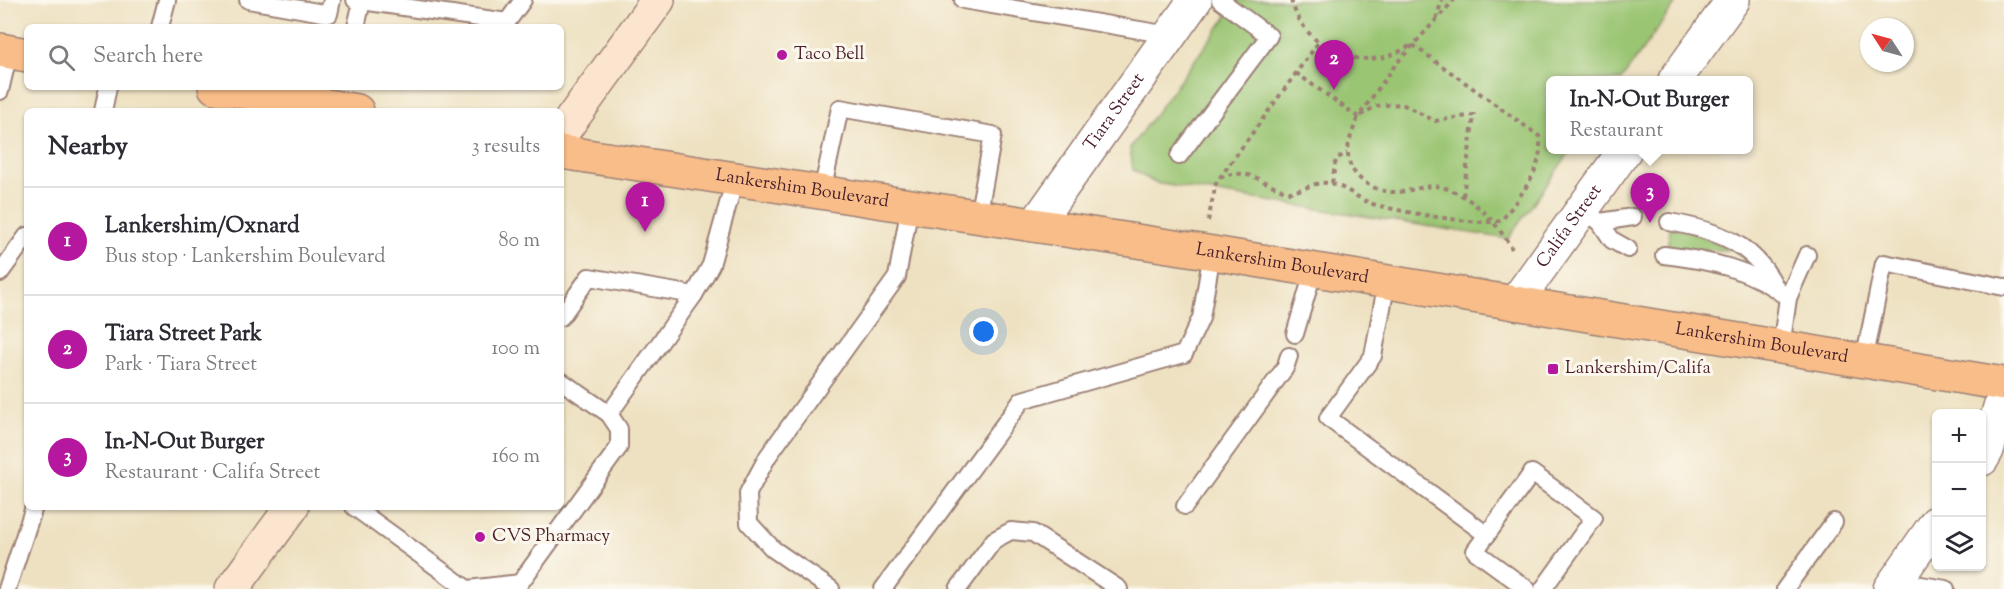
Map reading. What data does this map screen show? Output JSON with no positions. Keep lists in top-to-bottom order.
{
  "streets": {
    "main road": ["Lankershim Boulevard"],
    "street": ["Tiara Street", "Califa Street"]
  },
  "crossings": [
    ["Tiara Street", "Lankershim Boulevard"],
    ["Lankershim Boulevard", "Califa Street"]
  ],
  "places": {
    "other": ["Taco Bell", "CVS Pharmacy"],
    "transit": ["Lankershim/Califa"]
  },
  "north": "top left",
  "page": {
    "search": "Search here",
    "pins": ["2", "3", "1"],
    "popup": ["In-N-Out Burger", "Restaurant"],
    "heading": ["Nearby", "3 results"],
    "list": [
      {
        "mark": "1",
        "name": "Lankershim/Oxnard",
        "note": "Bus stop · Lankershim Boulevard",
        "value": "80 m"
      },
      {
        "mark": "2",
        "name": "Tiara Street Park",
        "note": "Park · Tiara Street",
        "value": "100 m"
      },
      {
        "mark": "3",
        "name": "In-N-Out Burger",
        "note": "Restaurant · Califa Street",
        "value": "160 m"
      }
    ],
    "map_buttons": ["+", "−"]
  }
}
